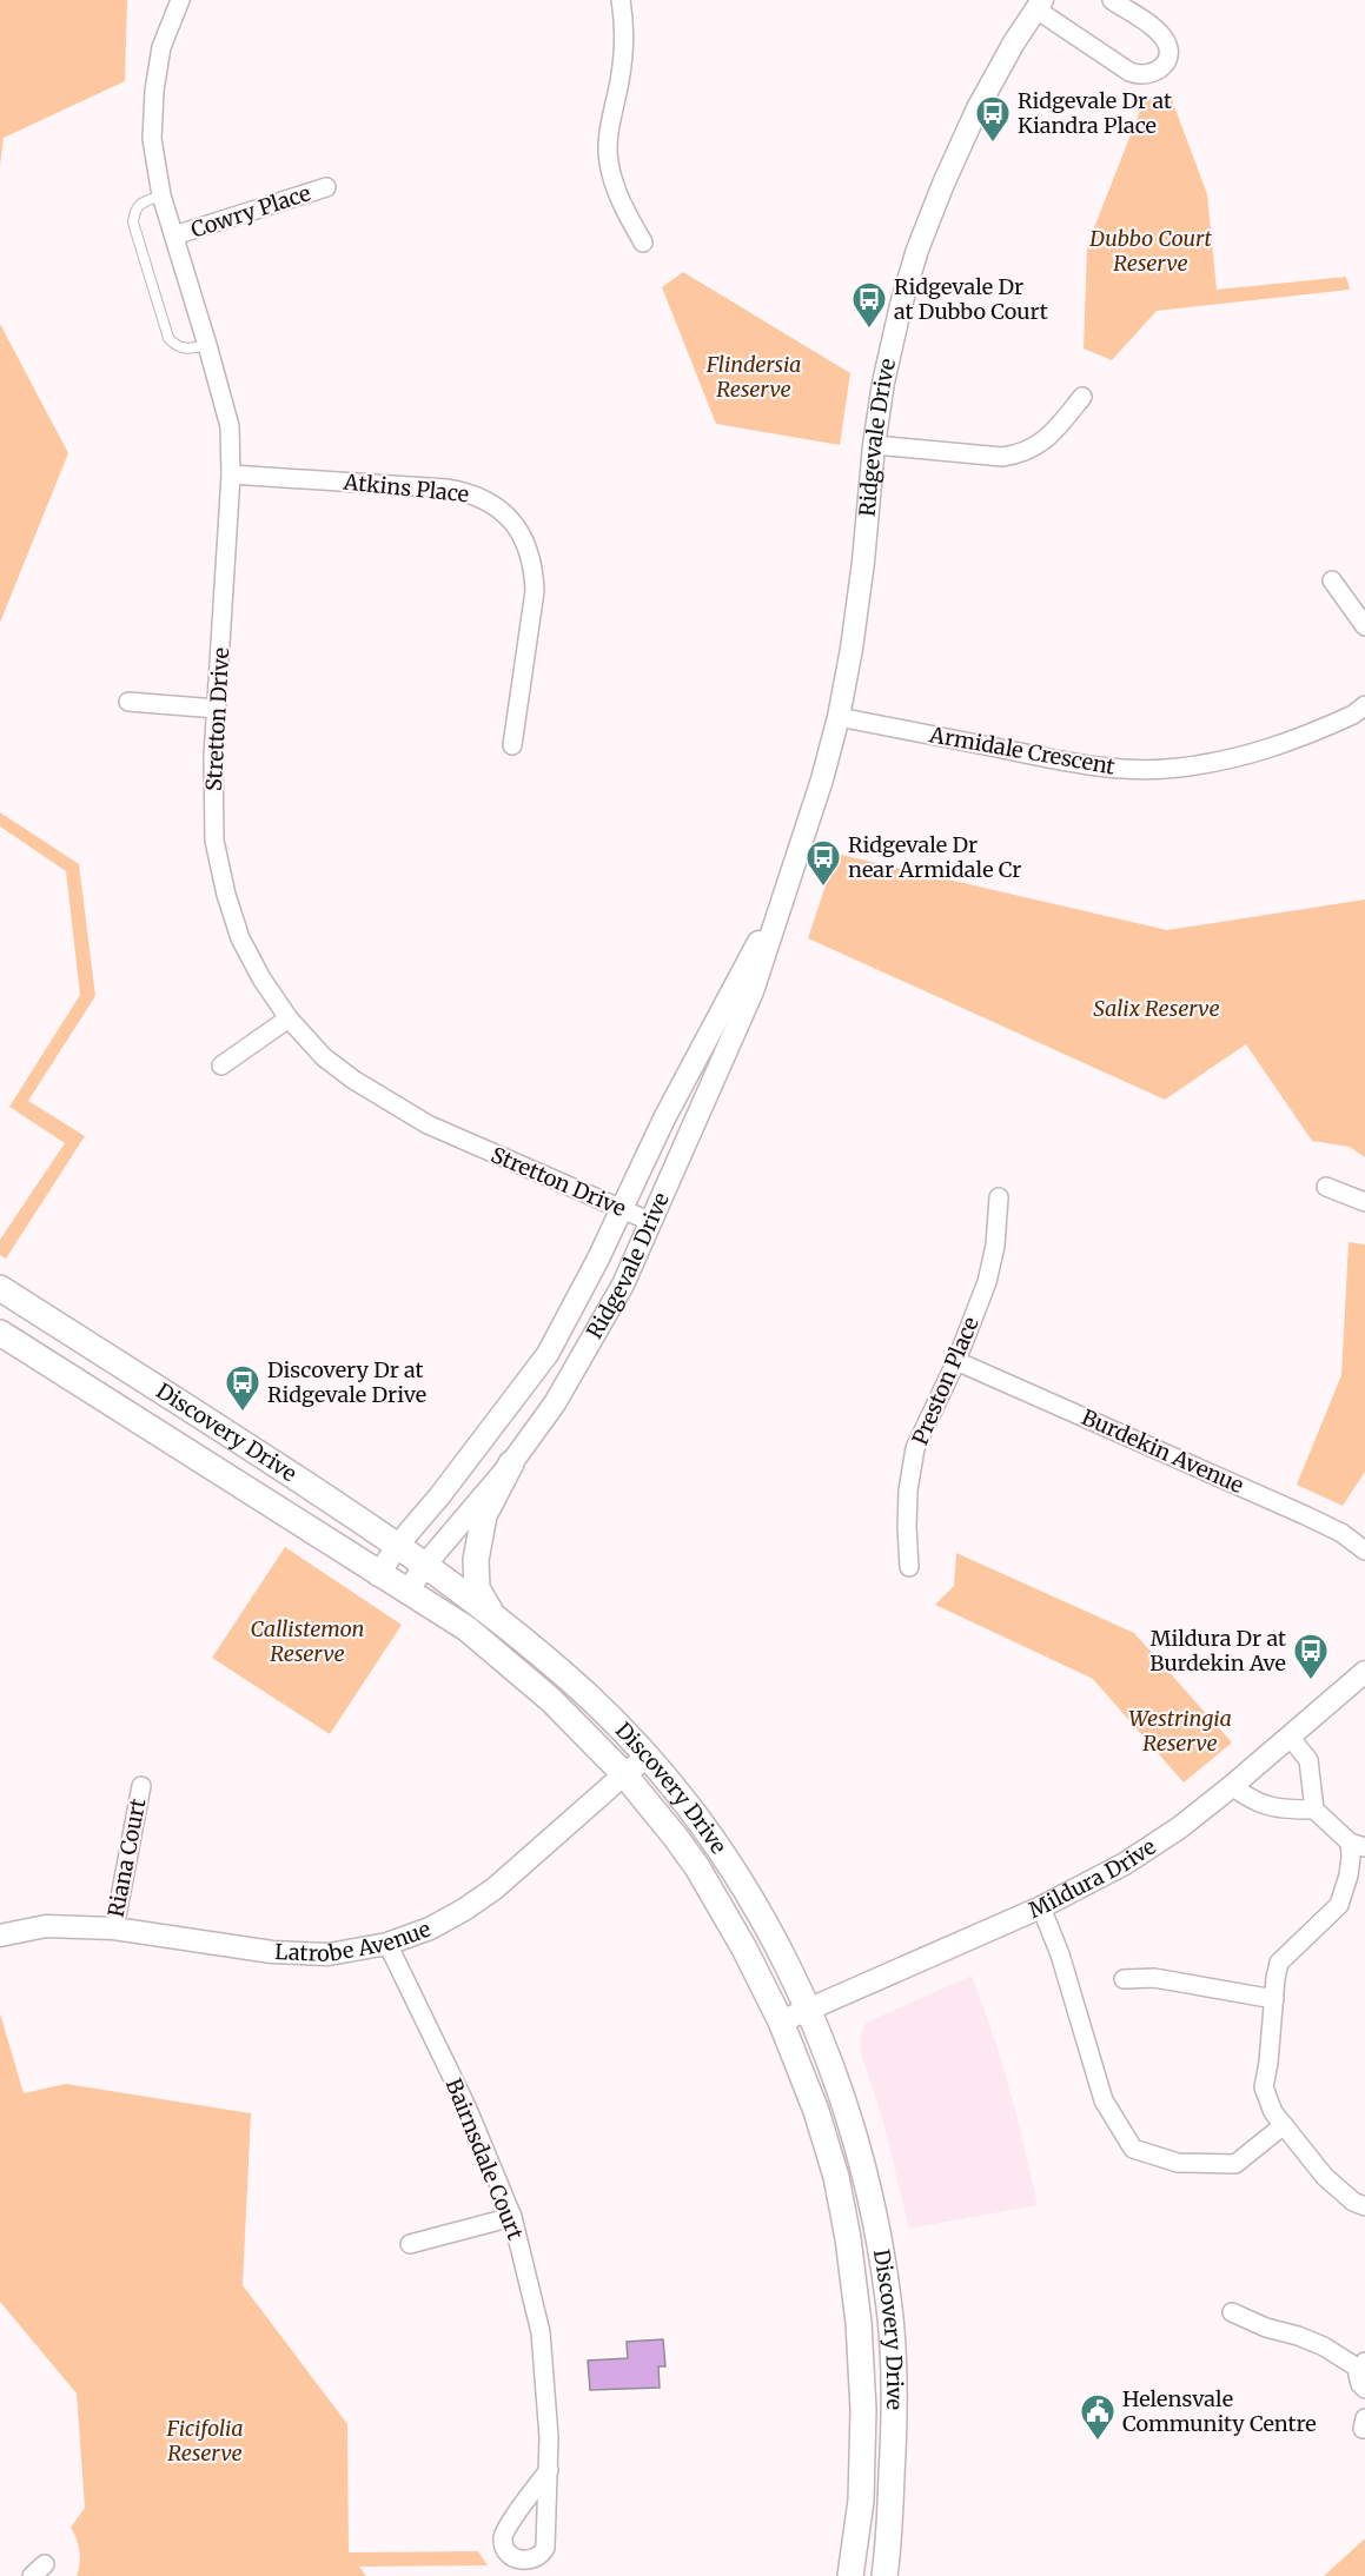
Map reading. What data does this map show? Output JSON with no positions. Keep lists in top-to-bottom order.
{
  "streets": {
    "main road": ["Discovery Drive"],
    "street": [
      "Cowry Place",
      "Ridgevale Drive",
      "Atkins Place",
      "Stretton Drive",
      "Armidale Crescent",
      "Preston Place",
      "Burdekin Avenue",
      "Riana Court",
      "Mildura Drive",
      "Latrobe Avenue",
      "Bairnsdale Court"
    ]
  },
  "crossings": [
    ["Cowry Place", "Stretton Drive"],
    ["Ridgevale Drive", "Stretton Drive"],
    ["Ridgevale Drive", "Armidale Crescent"],
    ["Ridgevale Drive", "Discovery Drive"],
    ["Atkins Place", "Stretton Drive"],
    ["Preston Place", "Burdekin Avenue"],
    ["Discovery Drive", "Mildura Drive"],
    ["Discovery Drive", "Latrobe Avenue"],
    ["Riana Court", "Latrobe Avenue"],
    ["Latrobe Avenue", "Bairnsdale Court"]
  ],
  "parks": [
    "Dubbo Court Reserve",
    "Flindersia Reserve",
    "Salix Reserve",
    "Callistemon Reserve",
    "Westringia Reserve",
    "Ficifolia Reserve"
  ],
  "places": {
    "bus stop": [
      "Ridgevale Dr at Kiandra Place",
      "Ridgevale Dr at Dubbo Court",
      "Ridgevale Dr near Armidale Cr",
      "Discovery Dr at Ridgevale Drive",
      "Mildura Dr at Burdekin Ave"
    ],
    "public building": ["Helensvale Community Centre"]
  }
}
